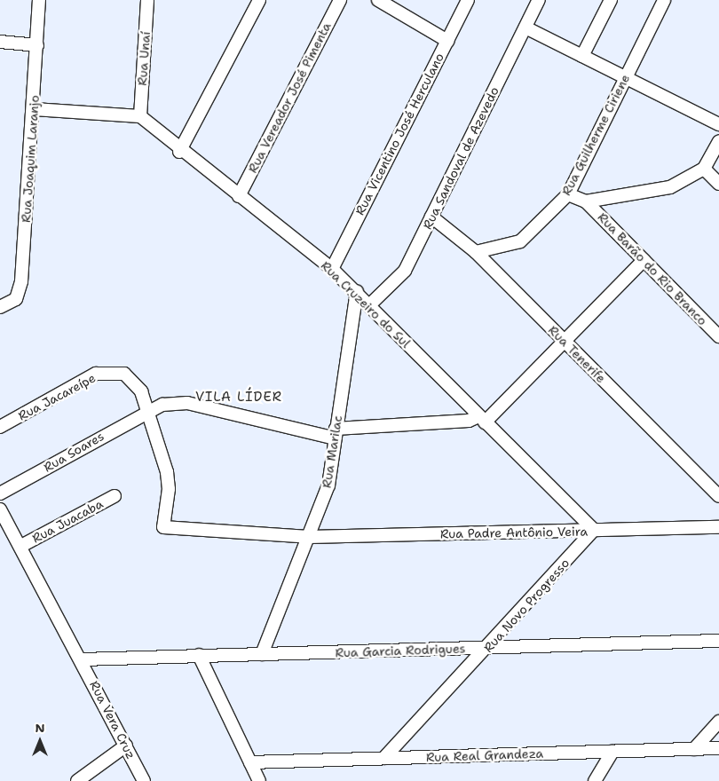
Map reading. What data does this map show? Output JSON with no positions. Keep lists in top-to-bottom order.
{
  "streets": {
    "street": [
      "Rua Unaí",
      "Rua Vereador José Pimenta",
      "Rua Vicentino José Herculano",
      "Rua Guilherme Ciriene",
      "Rua Sandoval de Azevedo",
      "Rua Joaquim Laranjo",
      "Rua Barão do Rio Branco",
      "Rua Cruzeiro do Sul",
      "Rua Tenerife",
      "Rua Jacareípe",
      "Rua Soares",
      "Rua Marilac",
      "Rua Juacaba",
      "Rua Padre Antônio Veira",
      "Rua Novo Progresso",
      "Rua Garcia Rodrigues",
      "Rua Vera Cruz",
      "Rua Real Grandeza"
    ]
  },
  "crossings": [
    ["Rua Unaí", "Rua Cruzeiro do Sul"],
    ["Rua Vereador José Pimenta", "Rua Cruzeiro do Sul"],
    ["Rua Vicentino José Herculano", "Rua Cruzeiro do Sul"],
    ["Rua Guilherme Ciriene", "Rua Tenerife"],
    ["Rua Sandoval de Azevedo", "Rua Cruzeiro do Sul"],
    ["Rua Sandoval de Azevedo", "Rua Tenerife"],
    ["Rua Cruzeiro do Sul", "Rua Soares"],
    ["Rua Cruzeiro do Sul", "Rua Marilac"],
    ["Rua Cruzeiro do Sul", "Rua Padre Antônio Veira"],
    ["Rua Cruzeiro do Sul", "Rua Novo Progresso"],
    ["Rua Jacareípe", "Rua Soares"],
    ["Rua Jacareípe", "Rua Marilac"],
    ["Rua Jacareípe", "Rua Padre Antônio Veira"],
    ["Rua Soares", "Rua Marilac"],
    ["Rua Marilac", "Rua Padre Antônio Veira"],
    ["Rua Marilac", "Rua Garcia Rodrigues"],
    ["Rua Juacaba", "Rua Vera Cruz"],
    ["Rua Padre Antônio Veira", "Rua Novo Progresso"],
    ["Rua Novo Progresso", "Rua Garcia Rodrigues"],
    ["Rua Novo Progresso", "Rua Real Grandeza"],
    ["Rua Garcia Rodrigues", "Rua Vera Cruz"]
  ],
  "districts": ["VILA LÍDER"],
  "north": "top"
}
